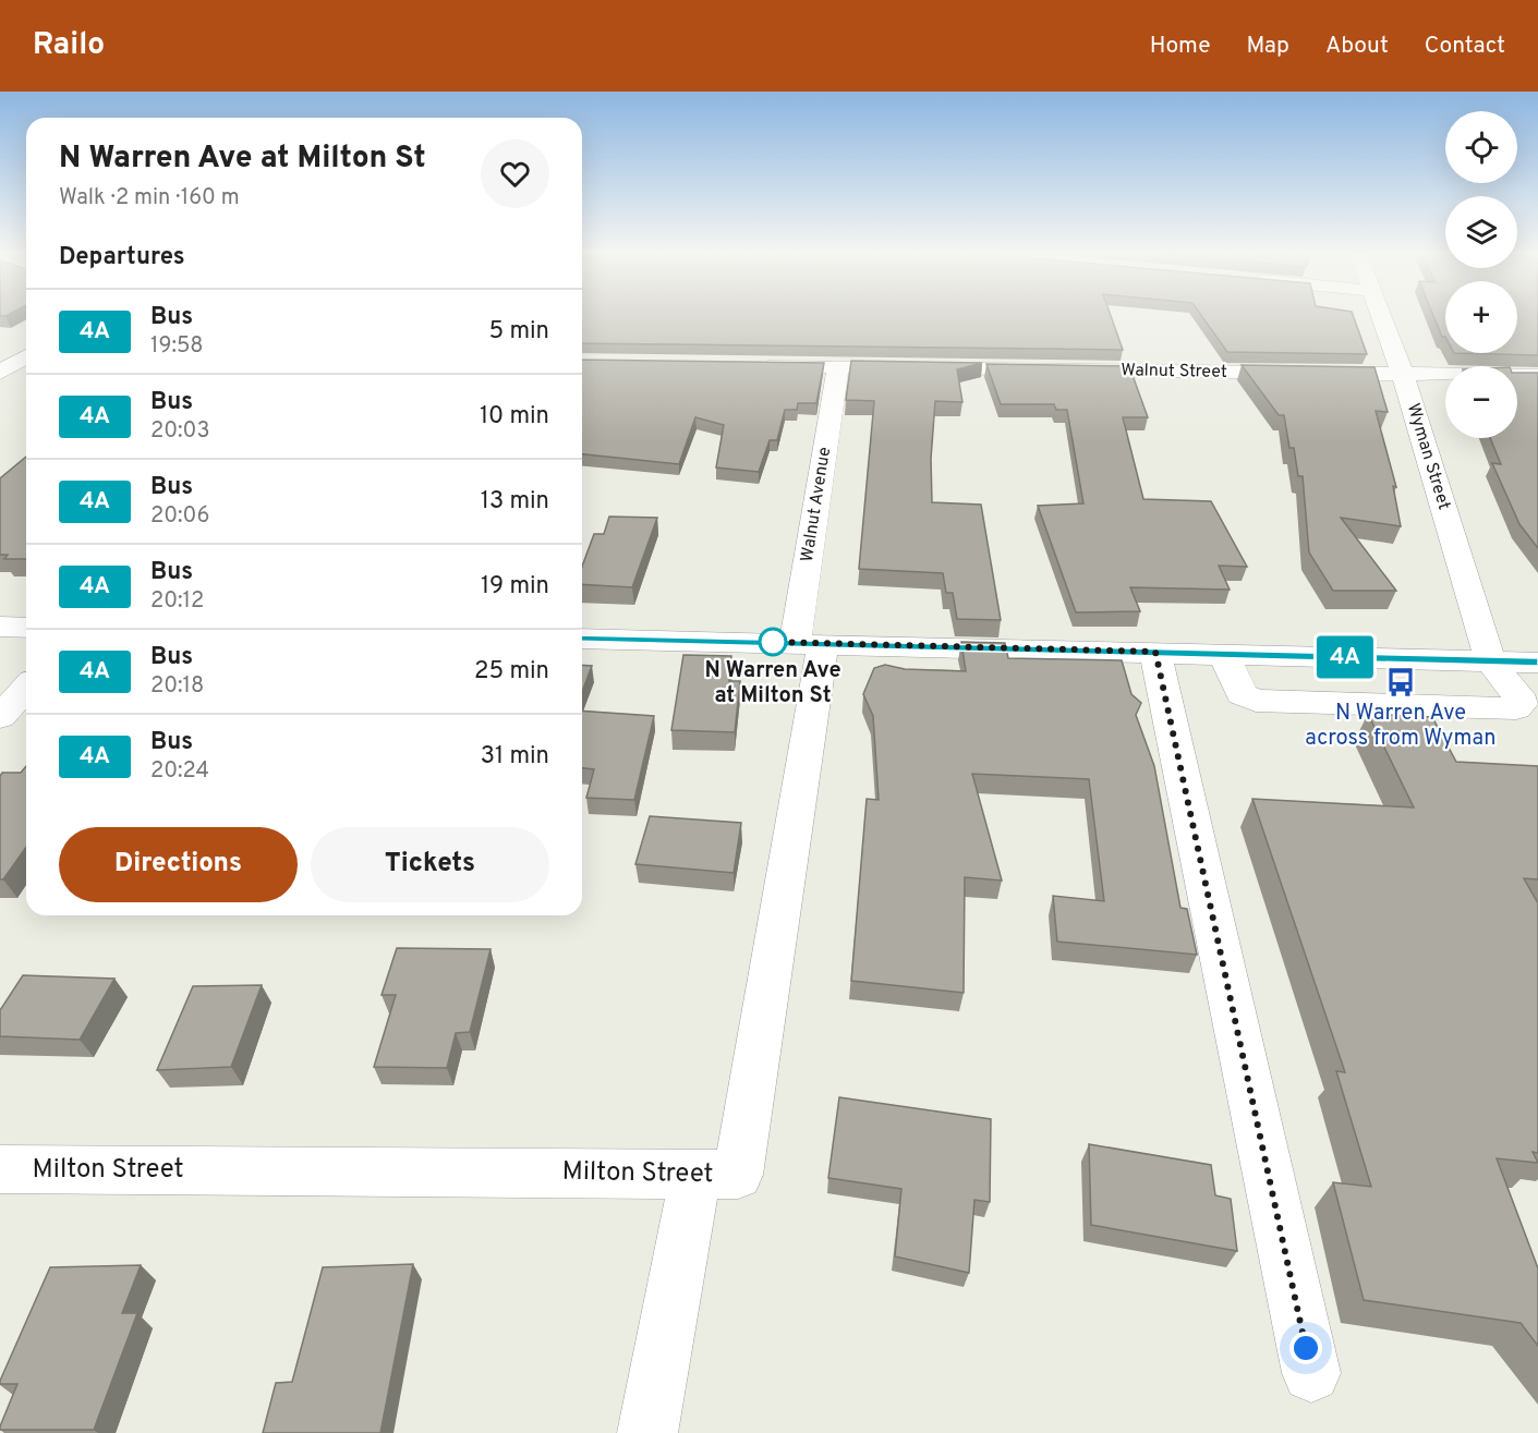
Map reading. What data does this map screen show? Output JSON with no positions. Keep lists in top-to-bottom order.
{
  "streets": {
    "street": [
      "Walnut Street",
      "Wyman Street",
      "Walnut Avenue",
      "Milton Street"
    ]
  },
  "crossings": [
    ["Walnut Street", "Wyman Street"],
    ["Walnut Street", "Walnut Avenue"],
    ["Walnut Avenue", "Milton Street"]
  ],
  "places": {
    "other": ["N Warren Ave at Milton St"],
    "bus stop": ["N Warren Ave across from Wyman"]
  },
  "lines": ["bus line 4A"],
  "page": {
    "header": "Railo",
    "nav": [
      "Home",
      "Map",
      "About",
      "Contact"
    ],
    "on_map": "4A",
    "map_buttons": ["+", "−"],
    "heading": [
      ["N Warren Ave at Milton St", "Walk · 2 min · 160 m"],
      "Departures"
    ],
    "list": [
      {
        "mark": "4A",
        "name": "Bus",
        "note": "19:58",
        "value": "5 min"
      },
      {
        "mark": "4A",
        "name": "Bus",
        "note": "20:03",
        "value": "10 min"
      },
      {
        "mark": "4A",
        "name": "Bus",
        "note": "20:06",
        "value": "13 min"
      },
      {
        "mark": "4A",
        "name": "Bus",
        "note": "20:12",
        "value": "19 min"
      },
      {
        "mark": "4A",
        "name": "Bus",
        "note": "20:18",
        "value": "25 min"
      },
      {
        "mark": "4A",
        "name": "Bus",
        "note": "20:24",
        "value": "31 min"
      }
    ],
    "buttons": ["Directions", "Tickets"]
  }
}
